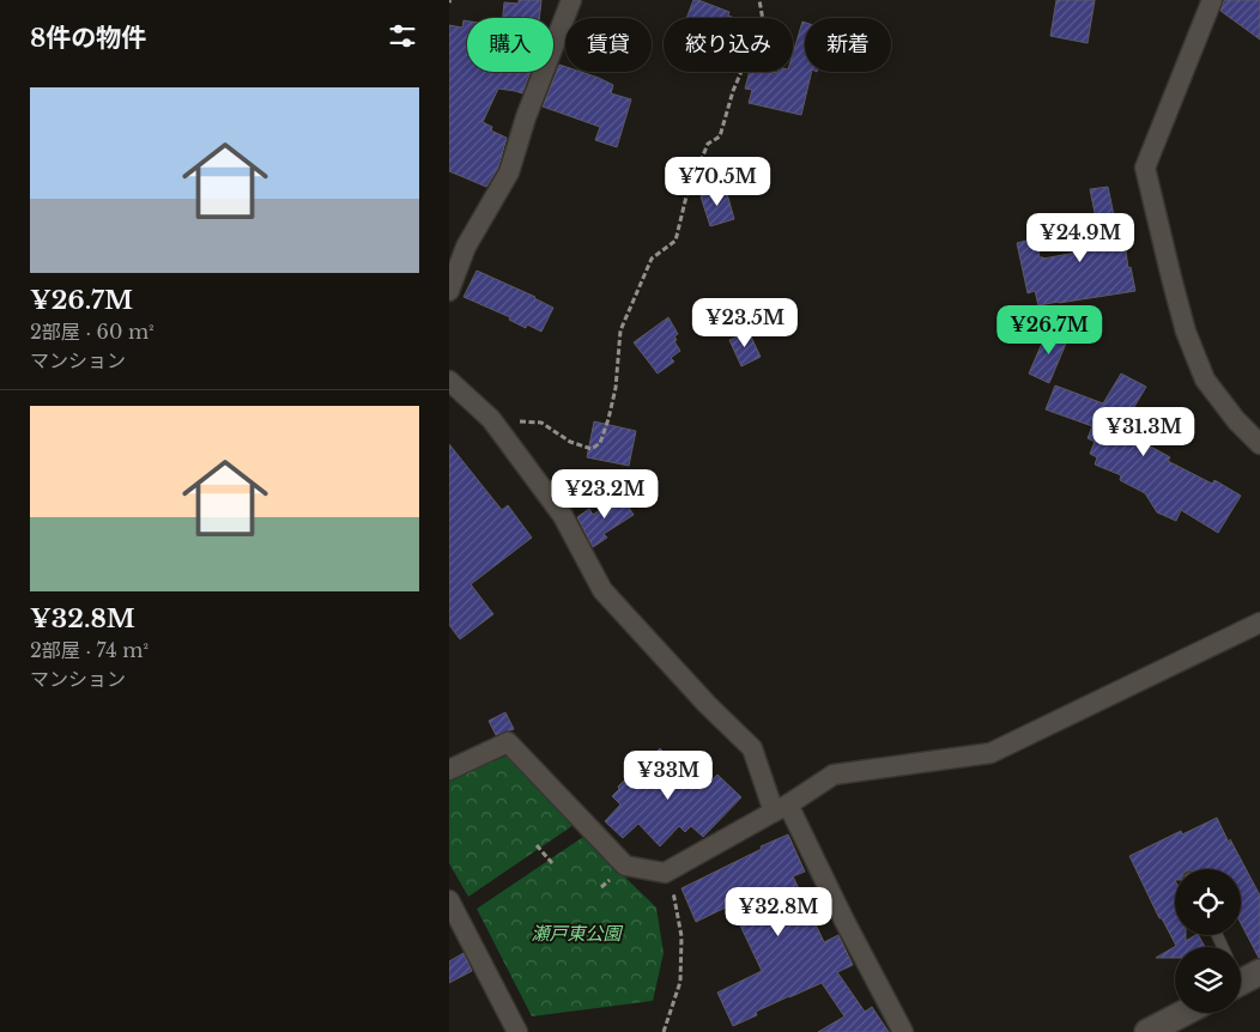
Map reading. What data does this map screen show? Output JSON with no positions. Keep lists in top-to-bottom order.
{
  "parks": ["瀬戸東公園"],
  "page": {
    "heading": "8件の物件",
    "chip": [
      "購入",
      "賃貸",
      "絞り込み",
      "新着"
    ],
    "list": [
      {
        "name": "¥26.7M",
        "note": "2部屋 · 60 m² · マンション"
      },
      {
        "name": "¥32.8M",
        "note": "2部屋 · 74 m² · マンション"
      }
    ],
    "price": [
      "¥70.5M",
      "¥24.9M",
      "¥23.5M",
      "¥26.7M",
      "¥31.3M",
      "¥23.2M",
      "¥33M",
      "¥32.8M"
    ]
  }
}
